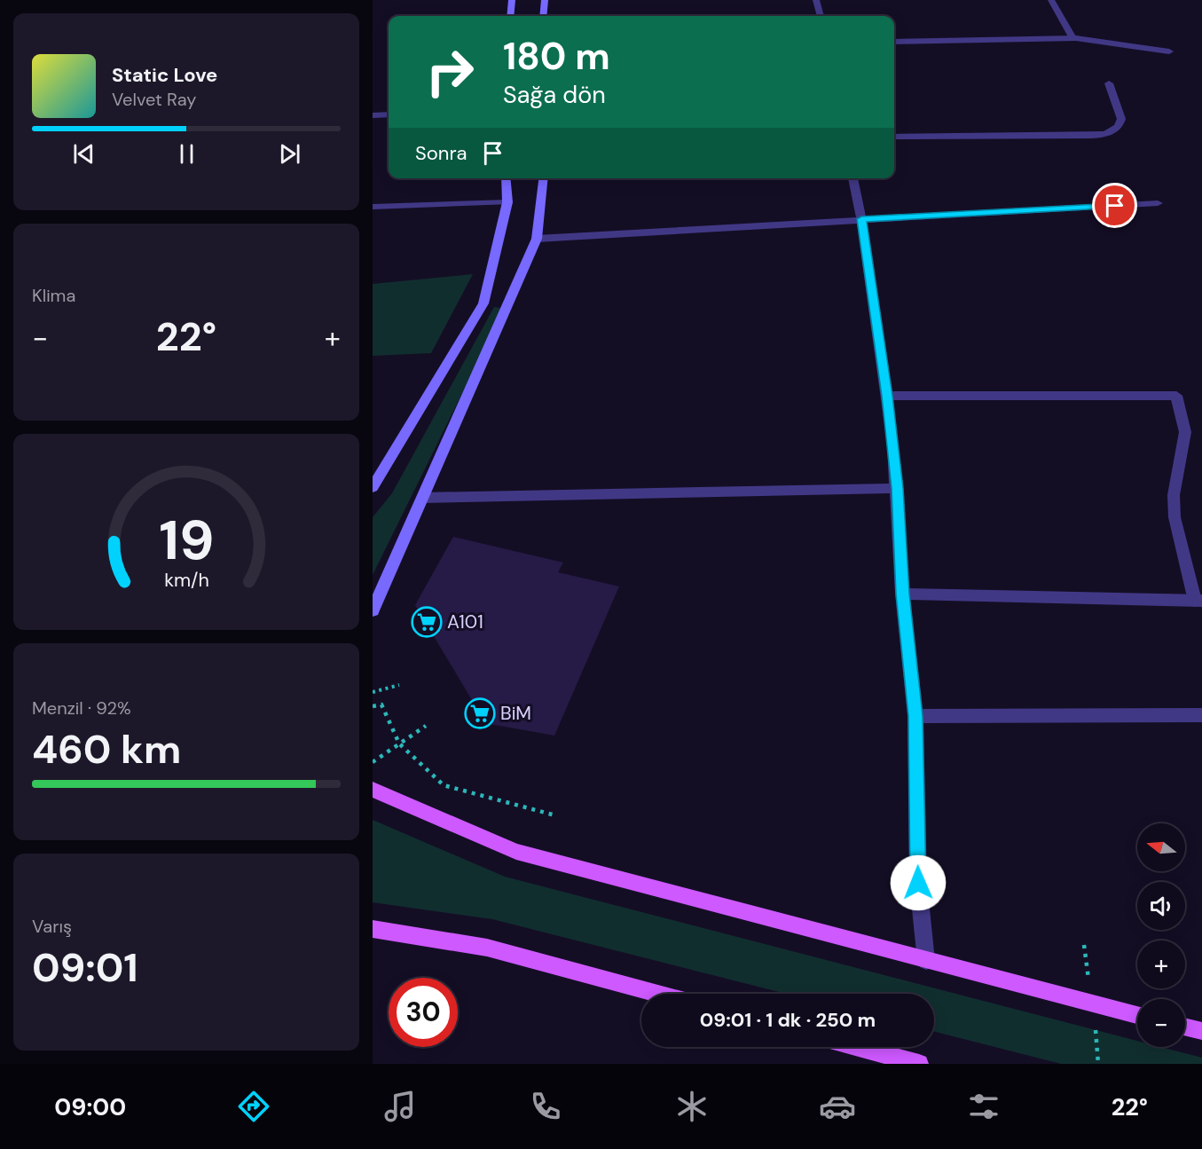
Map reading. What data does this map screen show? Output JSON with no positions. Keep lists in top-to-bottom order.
{
  "places": {
    "supermarket": ["A101", "BiM"]
  },
  "north": "left",
  "page": {
    "turn": ["180 m", "Sağa dön"],
    "song": ["Static Love", "Velvet Ray"],
    "then": "Sonra",
    "tile": [
      "Klima",
      ["Menzil · 92%", "460 km"],
      ["Varış", "09:01"]
    ],
    "heat": ["−", "22°", "+"],
    "map_buttons": ["+", "−"],
    "limit": "30",
    "trip": "09:01 · 1 dk · 250 m",
    "tabs": ["09:00", "22°"],
    "gauge": ["19", "km/h"]
  }
}
